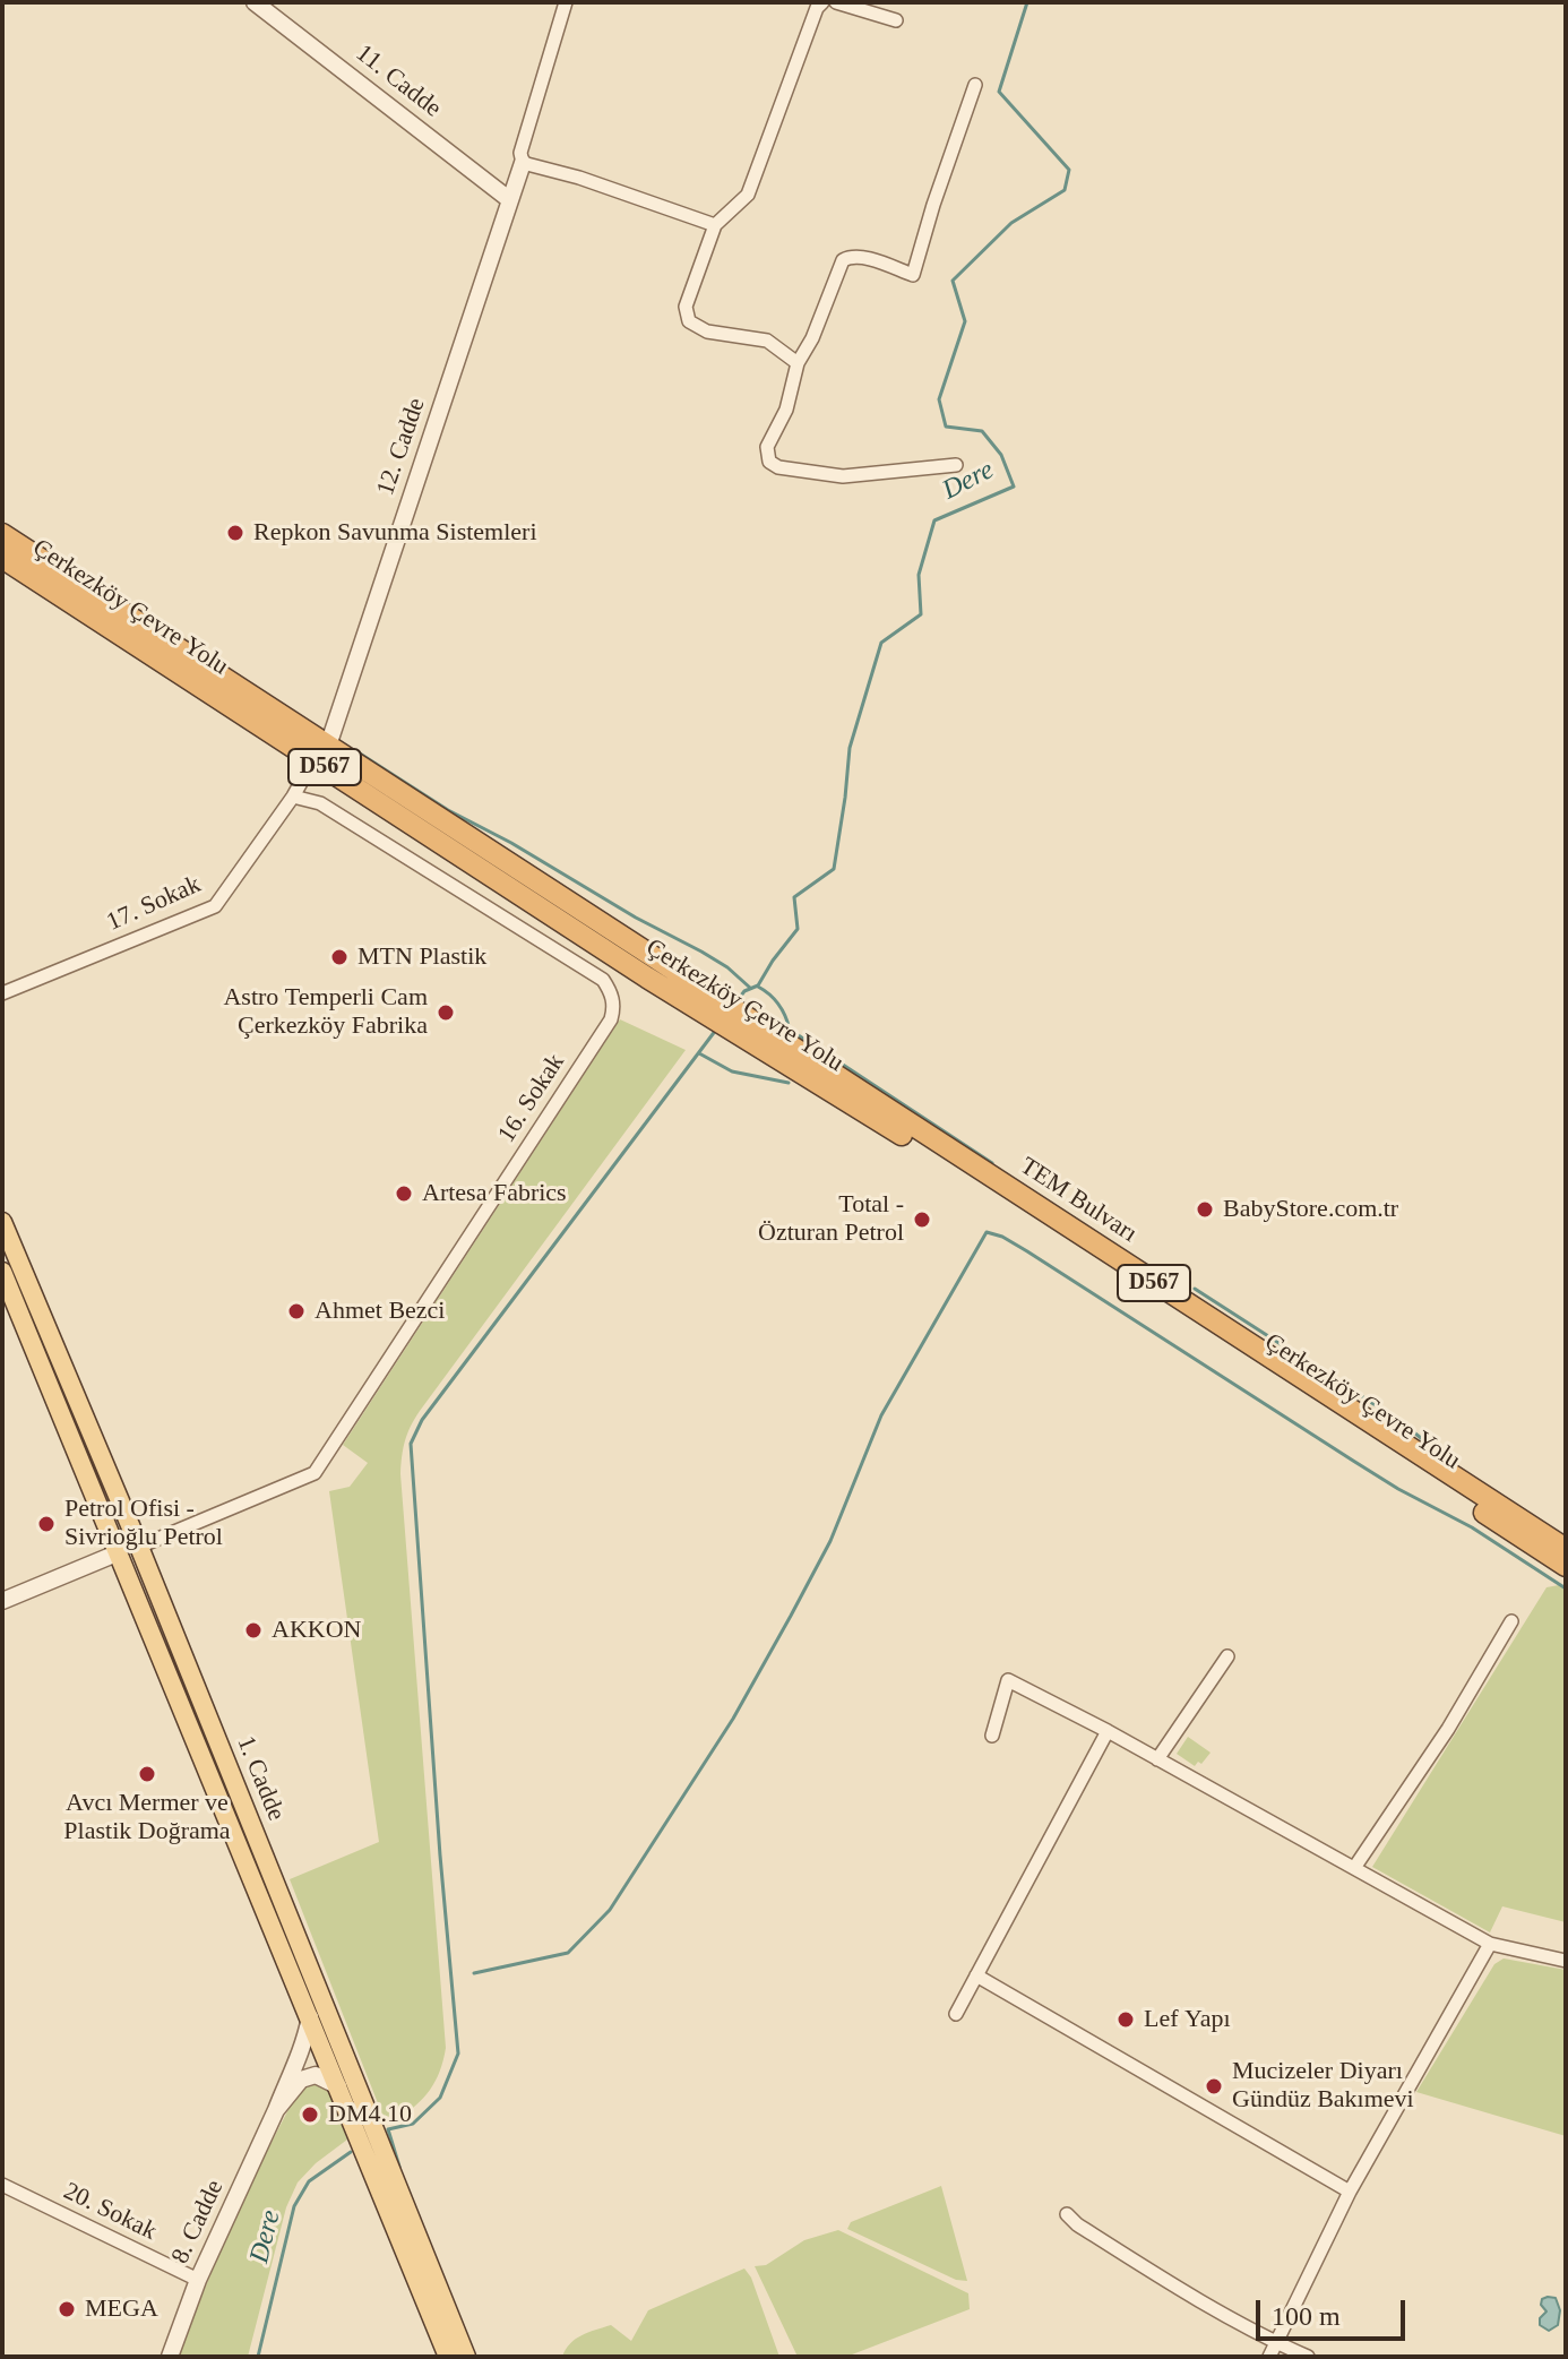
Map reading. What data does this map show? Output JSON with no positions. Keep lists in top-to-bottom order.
{
  "streets": {
    "highway": ["Çerkezköy Çevre Yolu", "D567", "TEM Bulvarı"],
    "main road": ["1. Cadde"],
    "street": [
      "11. Cadde",
      "12. Cadde",
      "17. Sokak",
      "16. Sokak",
      "20. Sokak",
      "8. Cadde"
    ]
  },
  "crossings": [
    ["11. Cadde", "12. Cadde"],
    ["12. Cadde", "Çerkezköy Çevre Yolu"],
    ["12. Cadde", "D567"],
    ["12. Cadde", "17. Sokak"],
    ["Çerkezköy Çevre Yolu", "D567"],
    ["Çerkezköy Çevre Yolu", "17. Sokak"],
    ["Çerkezköy Çevre Yolu", "TEM Bulvarı"],
    ["D567", "17. Sokak"],
    ["17. Sokak", "16. Sokak"],
    ["16. Sokak", "1. Cadde"],
    ["1. Cadde", "8. Cadde"],
    ["20. Sokak", "8. Cadde"]
  ],
  "water": ["Dere"],
  "places": [
    "Repkon Savunma Sistemleri",
    "MTN Plastik",
    "Astro Temperli Cam Çerkezköy Fabrika",
    "Artesa Fabrics",
    "BabyStore.com.tr",
    "Total - Özturan Petrol",
    "Ahmet Bezci",
    "Petrol Ofisi - Sivrioğlu Petrol",
    "AKKON",
    "Avcı Mermer ve Plastik Doğrama",
    "Lef Yapı",
    "Mucizeler Diyarı Gündüz Bakımevi",
    "DM4.10",
    "MEGA"
  ],
  "scale_bar": "100 m"
}
